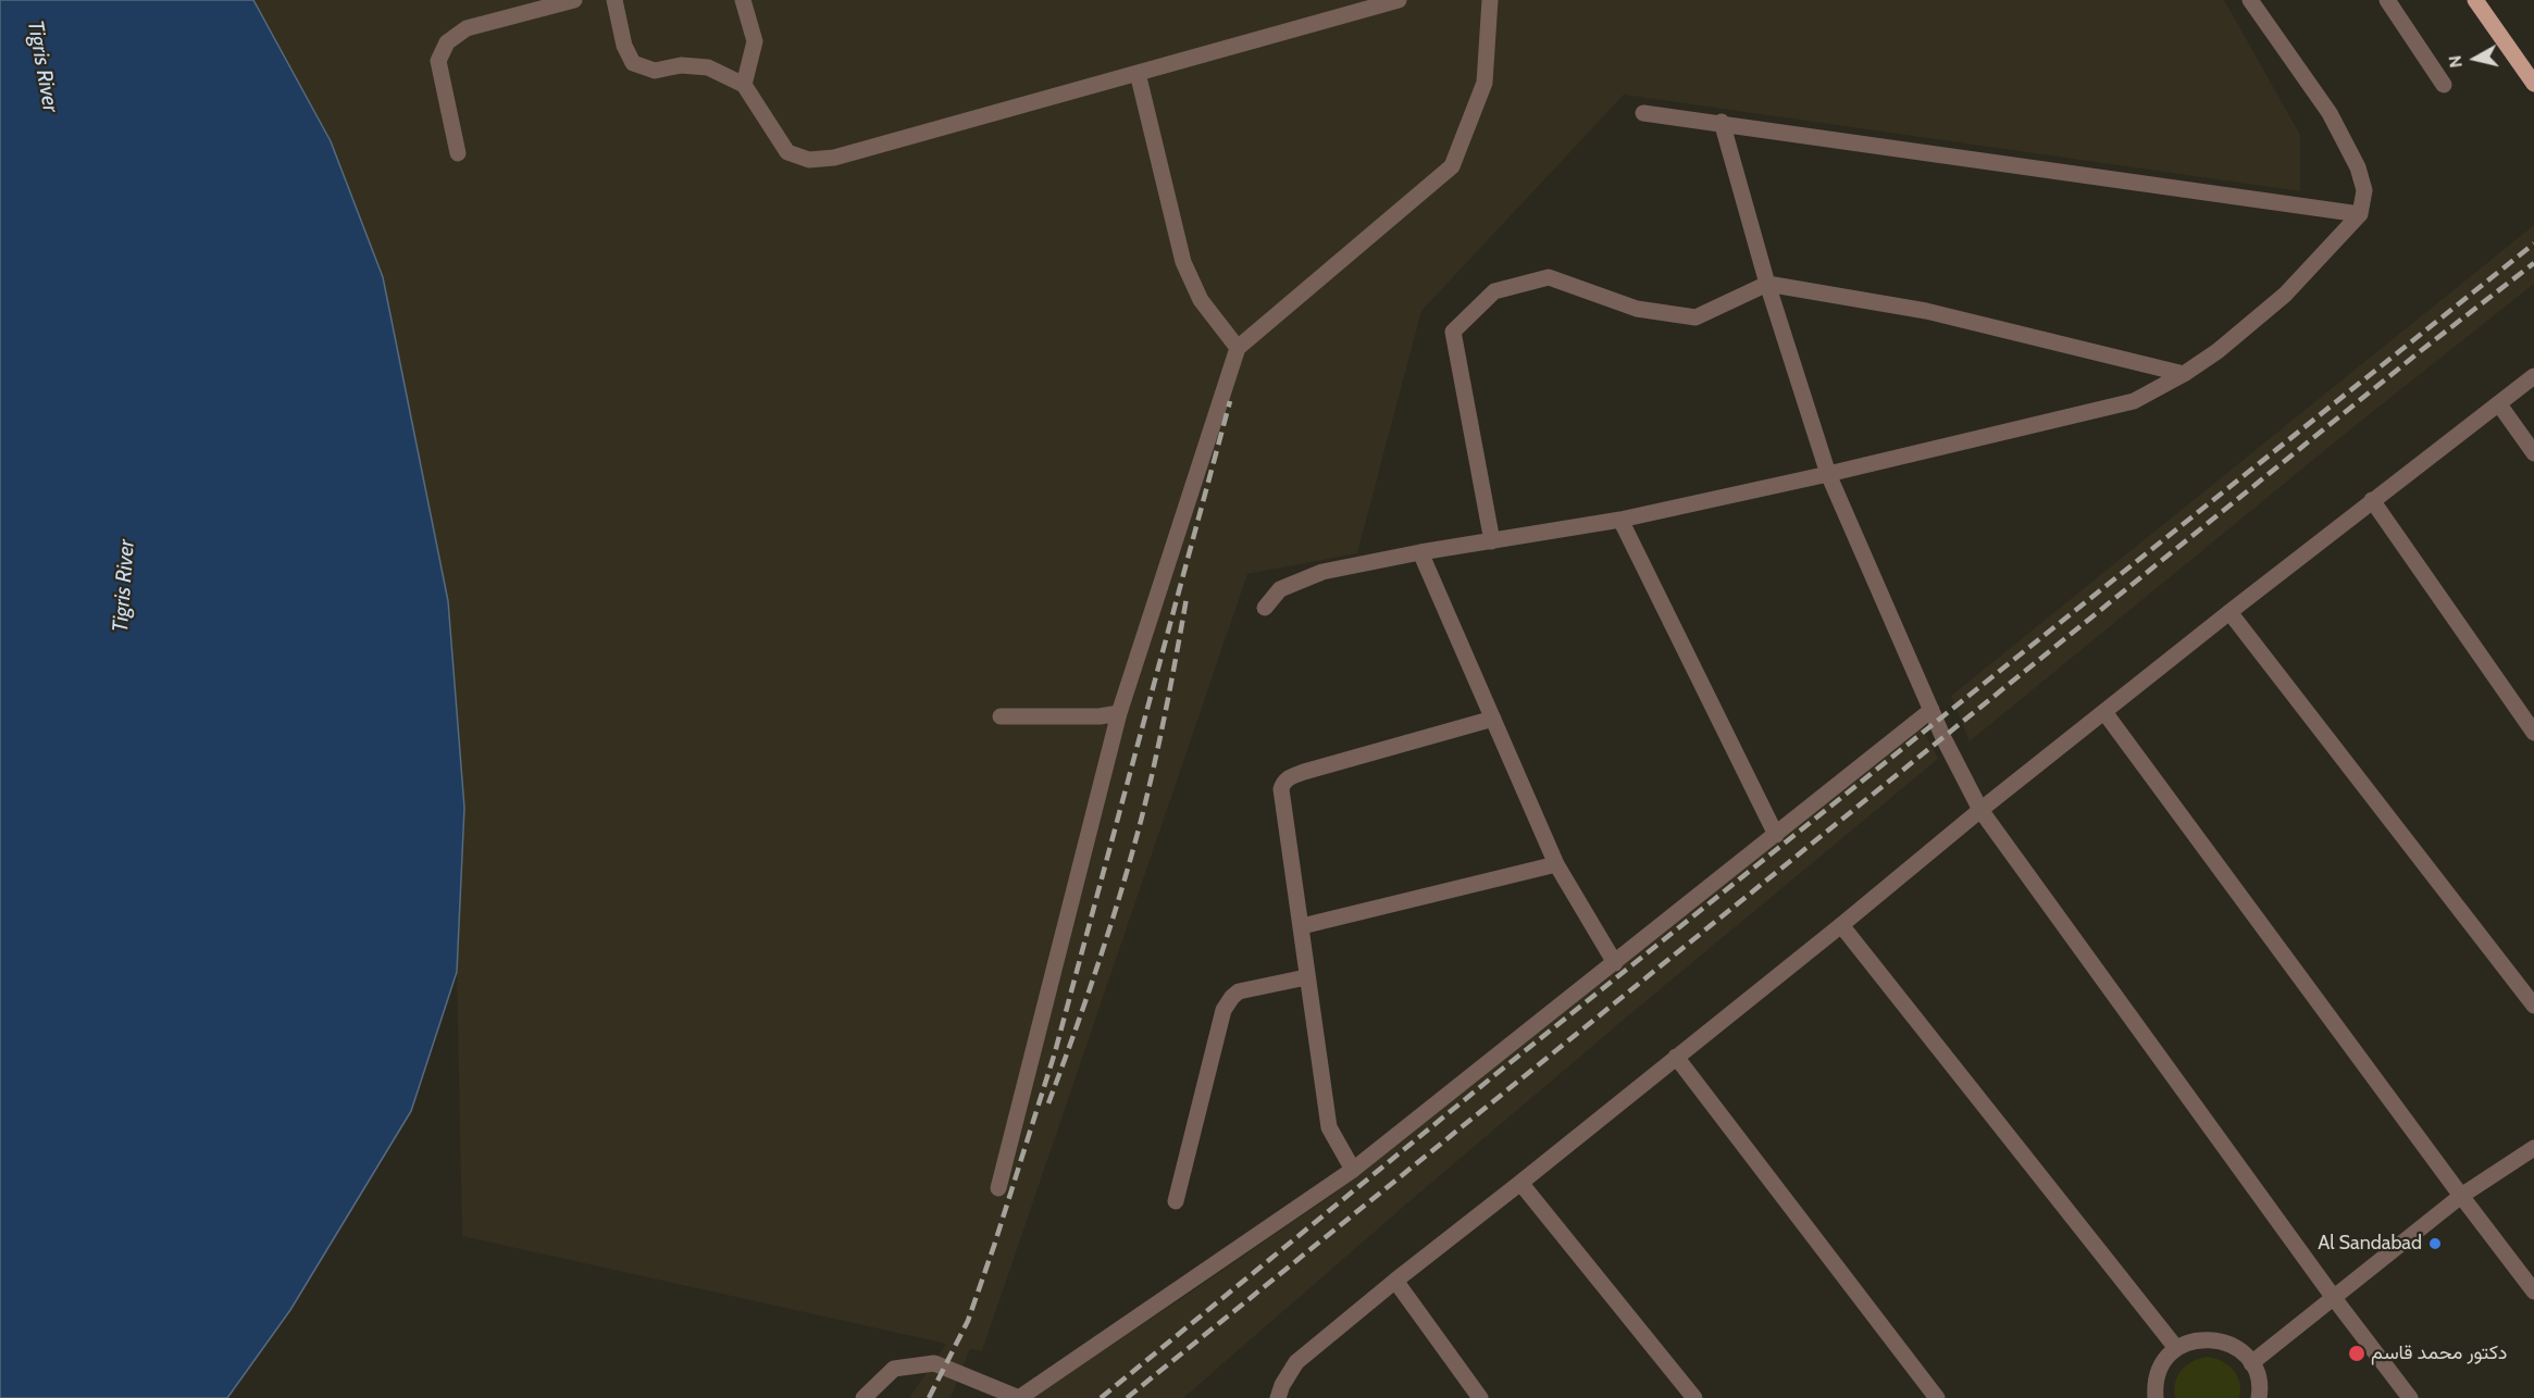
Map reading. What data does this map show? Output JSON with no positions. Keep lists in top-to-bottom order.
{
  "water": ["Tigris River"],
  "places": ["Al Sandabad", "دكتور محمد قاسم"],
  "north": "left"
}
